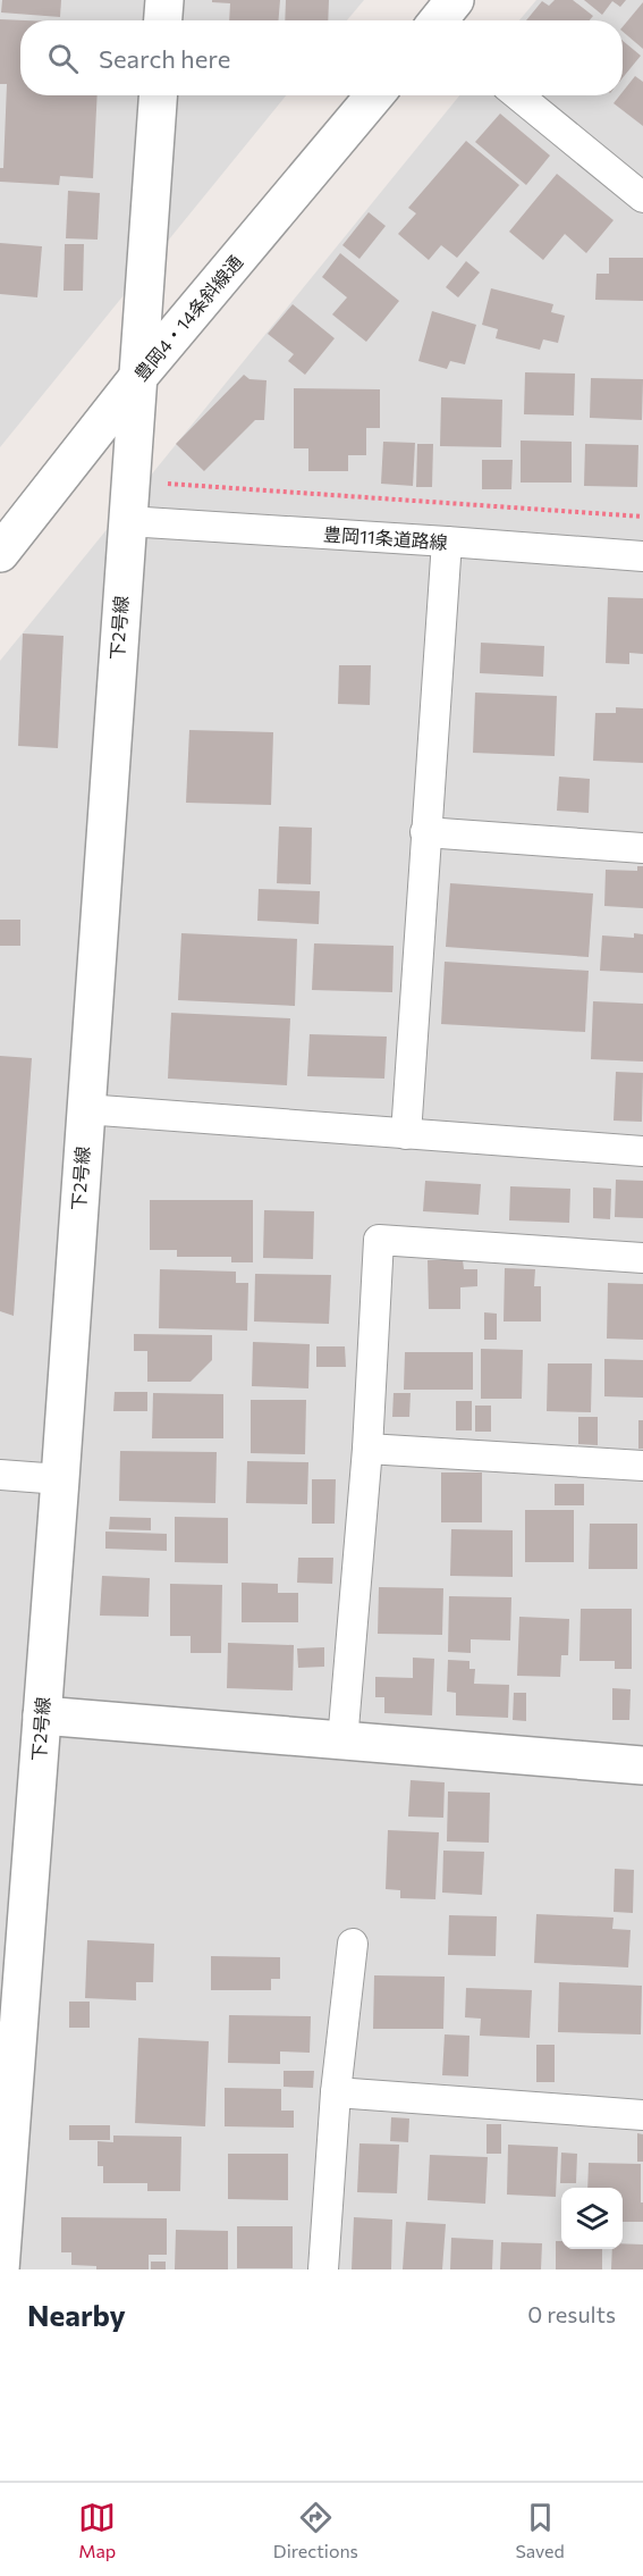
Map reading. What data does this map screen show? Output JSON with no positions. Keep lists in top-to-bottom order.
{
  "streets": {
    "street": ["豊岡4・14条斜線通", "豊岡11条道路線", "下2号線"]
  },
  "crossings": [
    ["豊岡4・14条斜線通", "下2号線"],
    ["豊岡11条道路線", "下2号線"]
  ],
  "page": {
    "search": "Search here",
    "heading": ["Nearby", "0 results"],
    "nav": ["Map", "Directions", "Saved"]
  }
}
